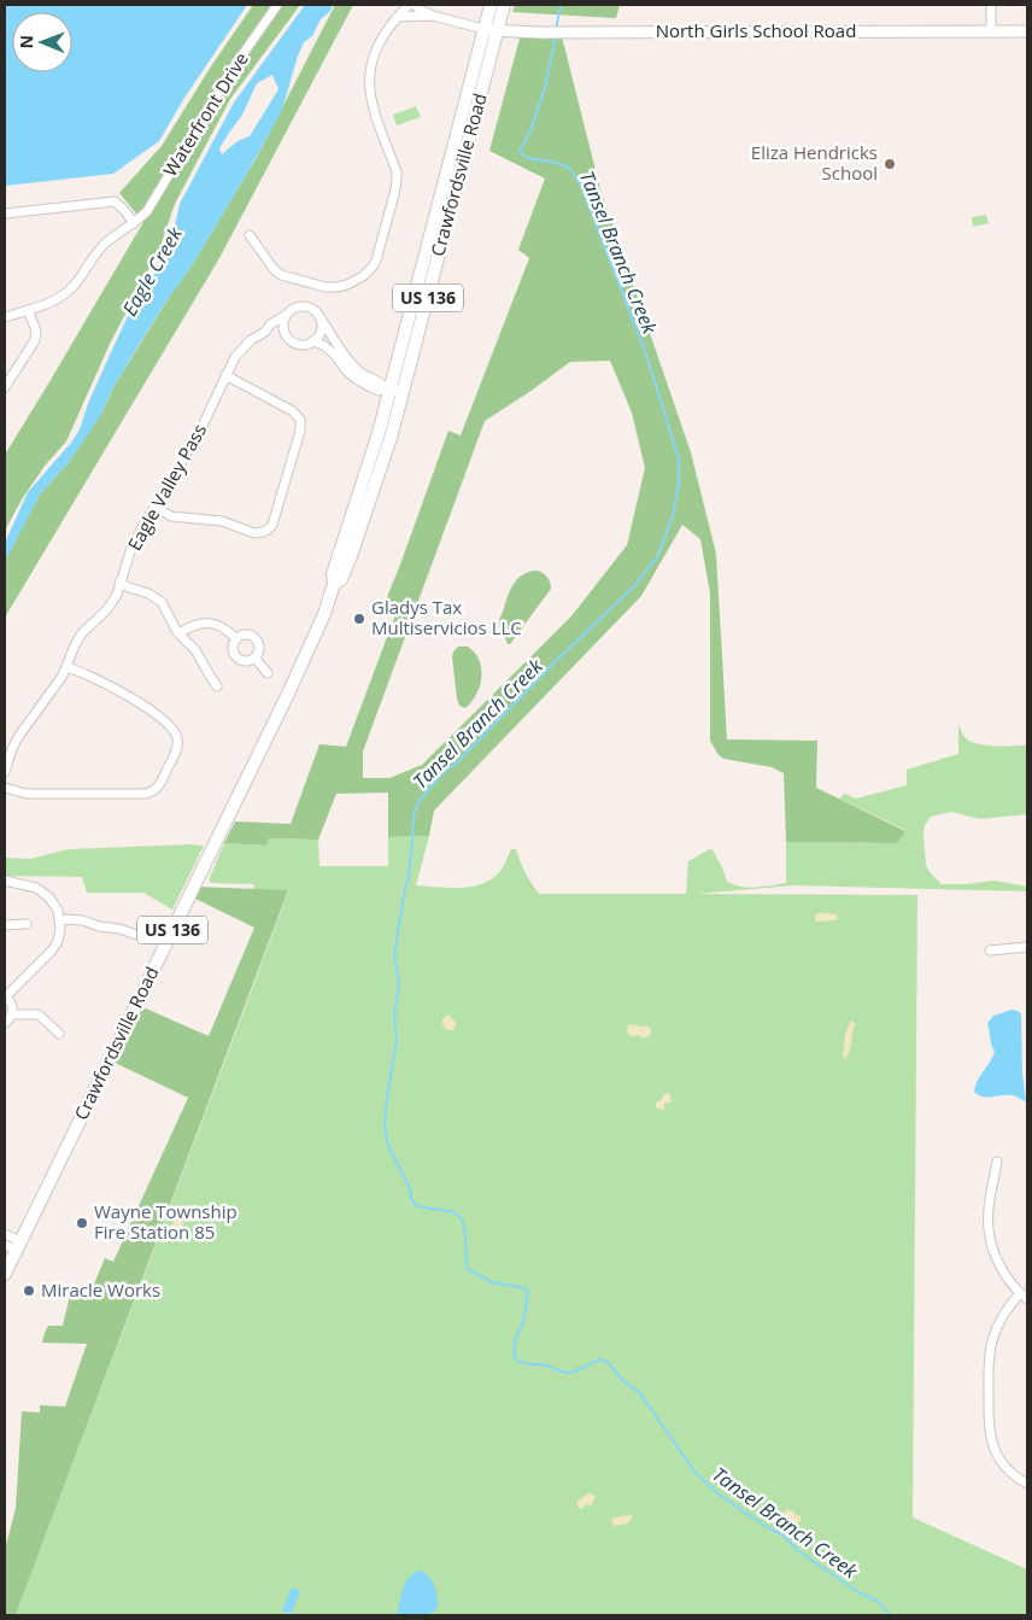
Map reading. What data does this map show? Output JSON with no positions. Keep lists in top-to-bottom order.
{
  "streets": {
    "main road": ["North Girls School Road", "Crawfordsville Road", "US 136"],
    "street": ["Waterfront Drive", "Eagle Valley Pass"]
  },
  "crossings": [
    ["North Girls School Road", "Crawfordsville Road"]
  ],
  "water": ["Tansel Branch Creek", "Eagle Creek"],
  "places": [
    "Eliza Hendricks School",
    "Gladys Tax Multiservicios LLC",
    "Wayne Township Fire Station 85",
    "Miracle Works"
  ],
  "north": "left"
}
